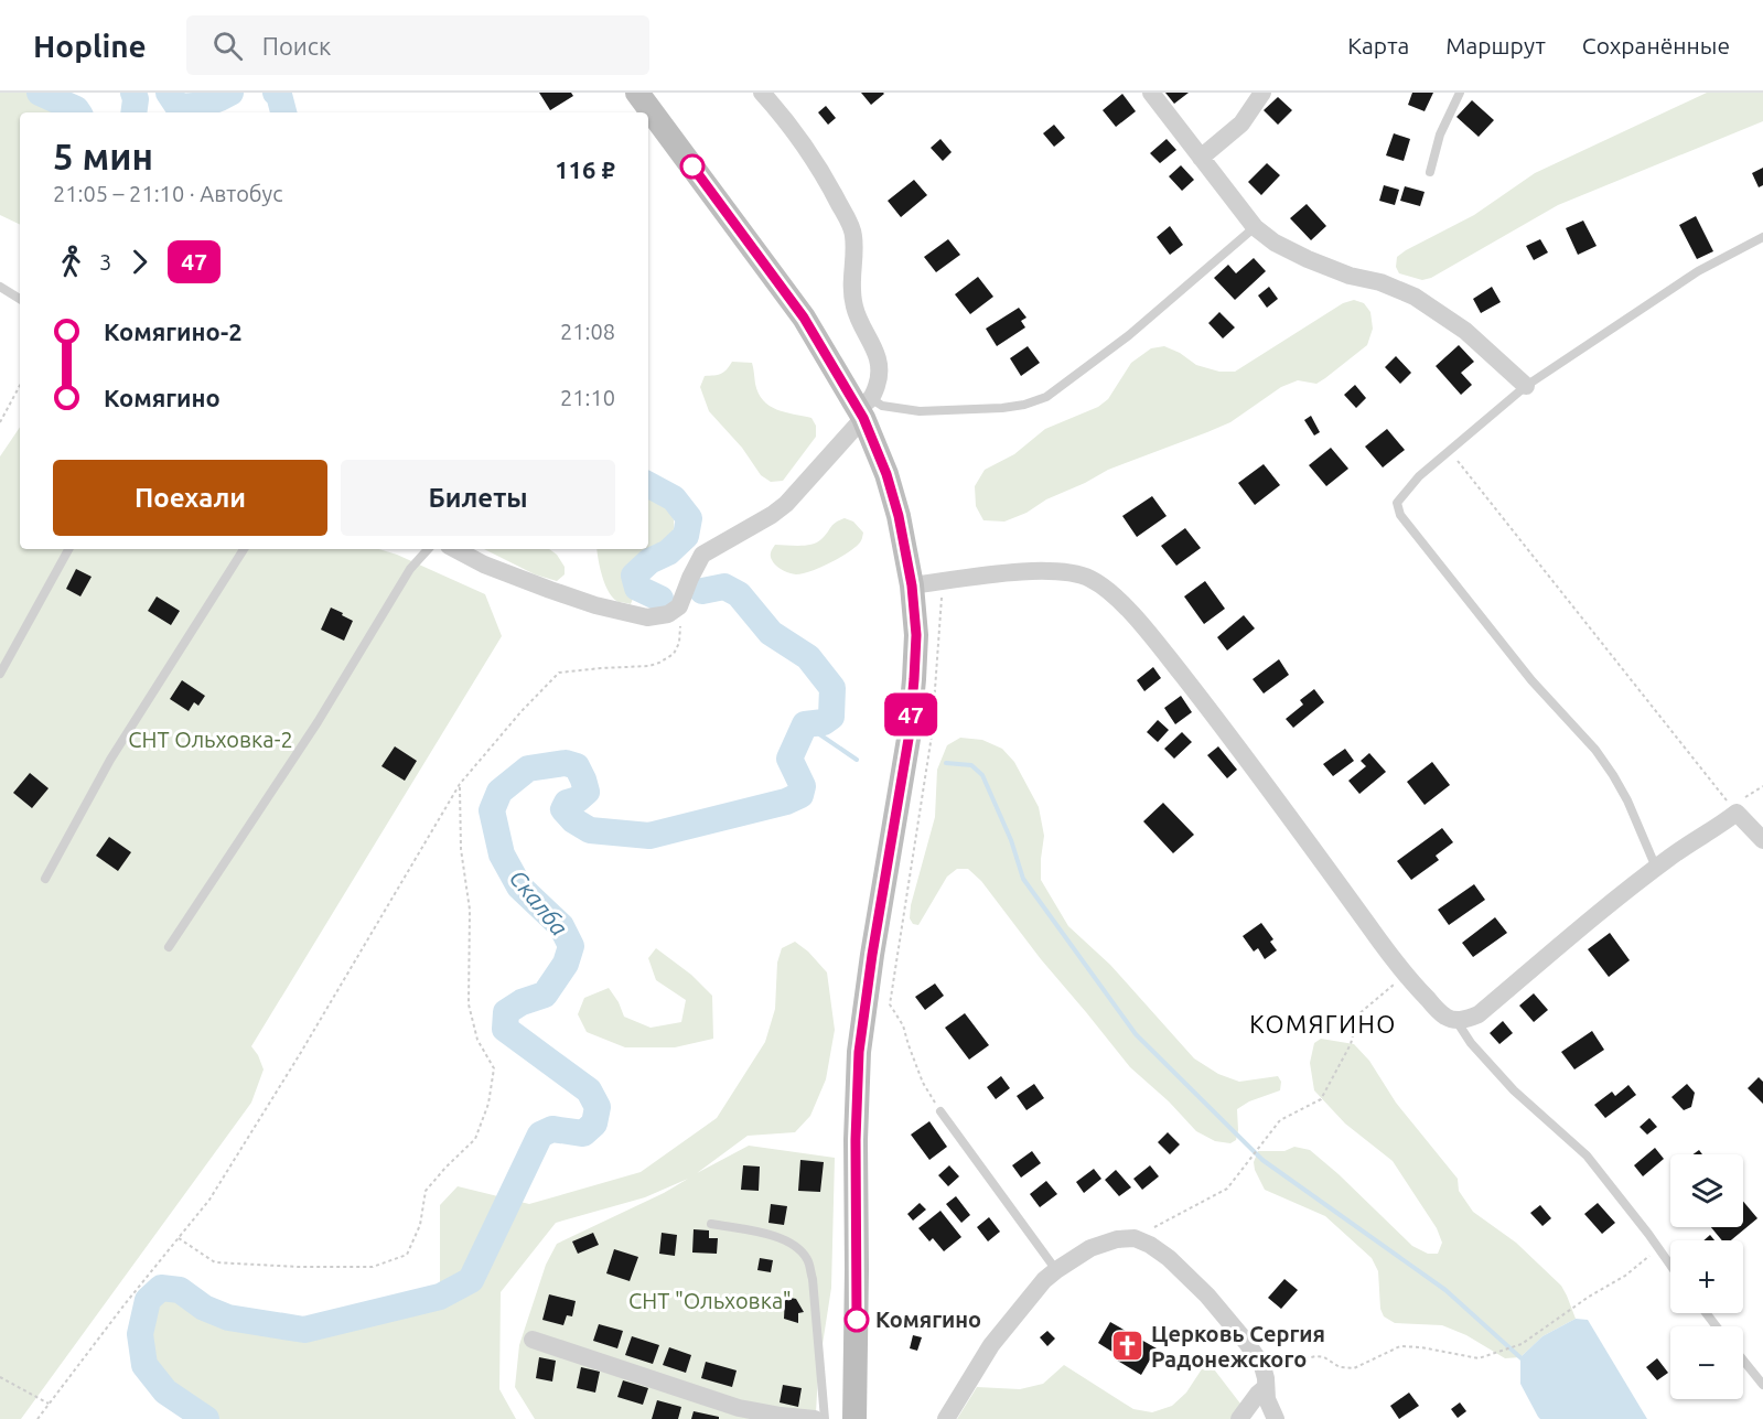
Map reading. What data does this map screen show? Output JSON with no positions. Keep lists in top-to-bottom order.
{
  "districts": ["КОМЯГИНО"],
  "water": ["Скалба"],
  "parks": ["СНТ Ольховка-2", "СНТ \"Ольховка\""],
  "places": {
    "other": ["Комягино"],
    "church": ["Церковь Сергия Радонежского"]
  },
  "lines": ["bus line 47"],
  "page": {
    "header": "Hopline",
    "search": "Поиск",
    "nav": ["Карта", "Маршрут", "Сохранённые"],
    "on_map": "47",
    "heading": ["5 мин", "21:05 – 21:10 · Автобус", "116 ₽"],
    "legs": ["3", "47"],
    "list": [
      {
        "name": "Комягино-2",
        "value": "21:08"
      },
      {
        "name": "Комягино",
        "value": "21:10"
      }
    ],
    "buttons": ["Поехали", "Билеты"],
    "map_buttons": ["+", "−"]
  }
}
